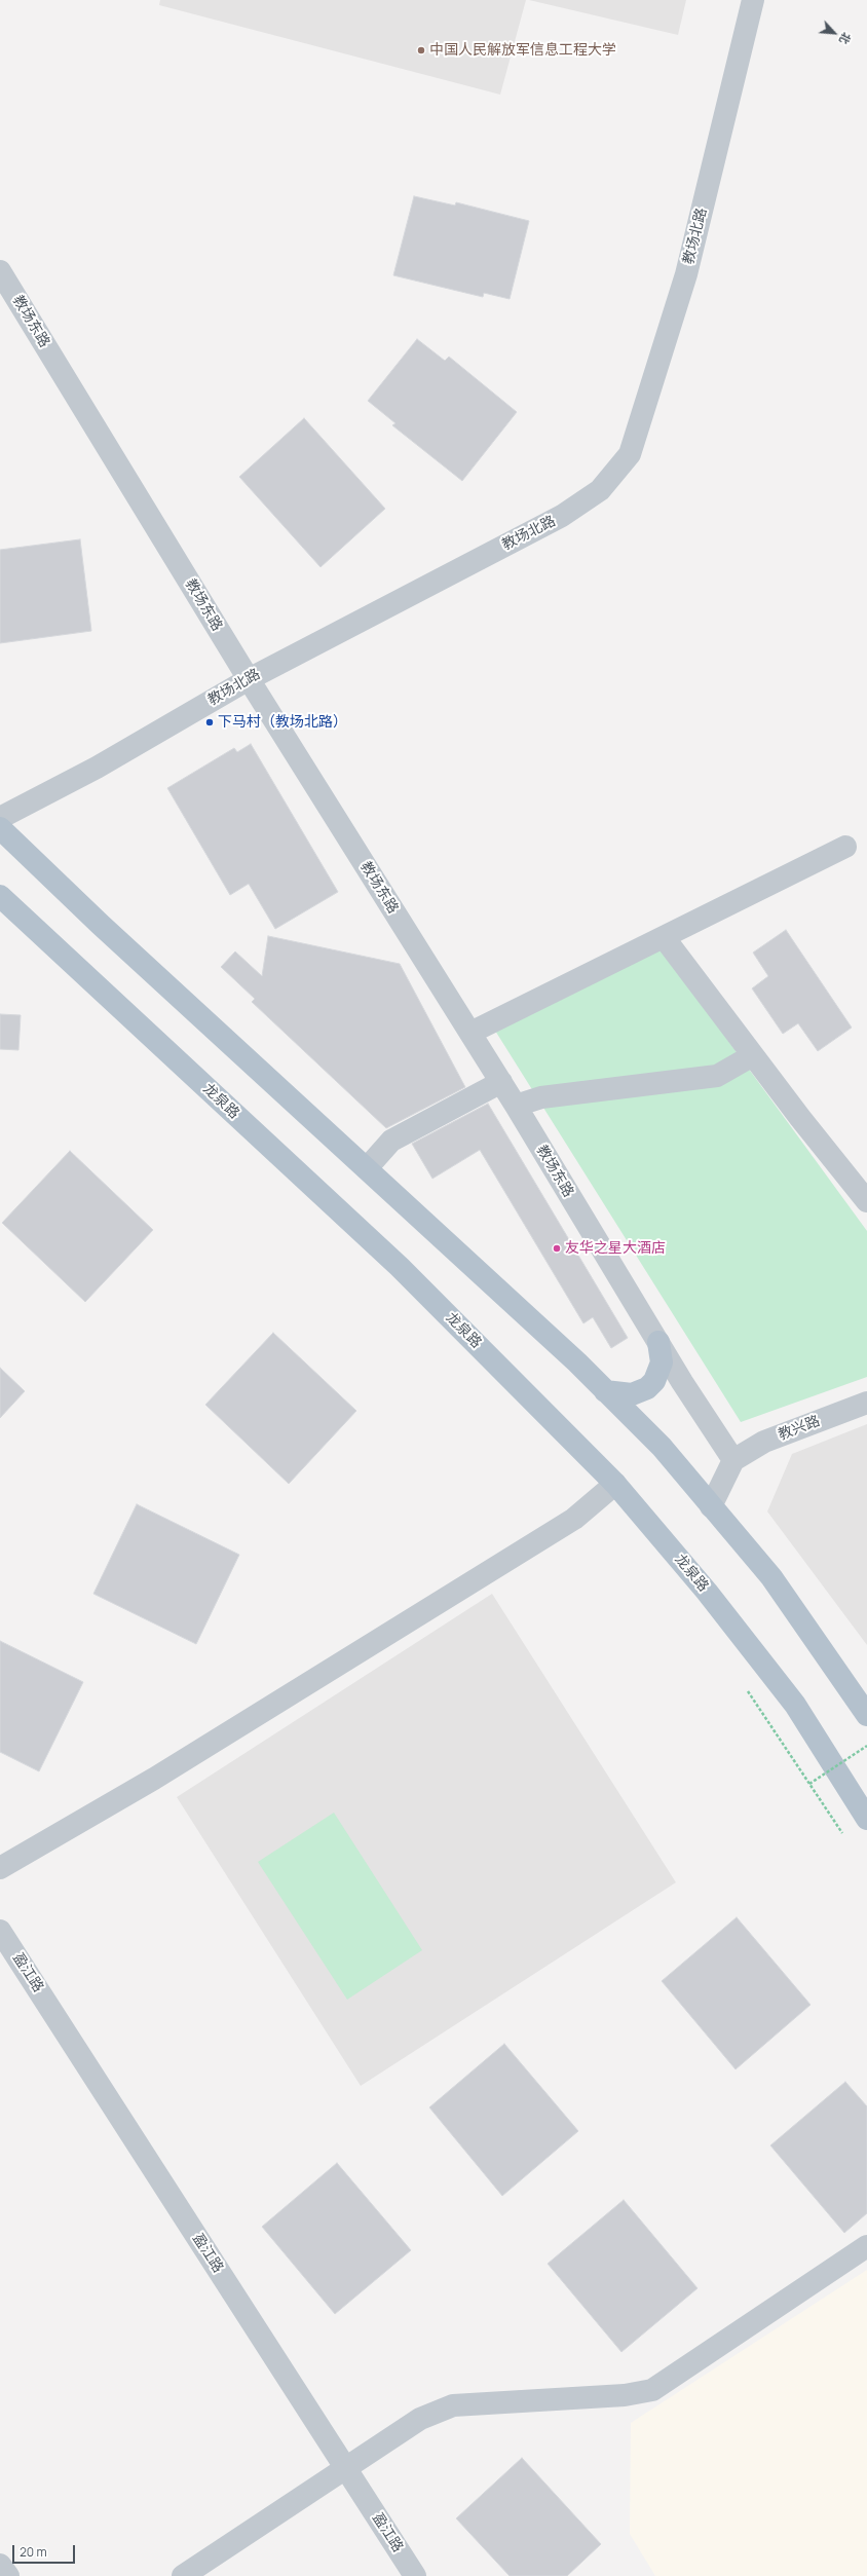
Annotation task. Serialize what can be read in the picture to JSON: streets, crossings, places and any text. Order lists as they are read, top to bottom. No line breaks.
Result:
{"streets":{"main road":["龙泉路"],"street":["教场北路","教场东路","教兴路","盈江路"]},"crossings":[["教场北路","教场东路"],["教场东路","教兴路"]],"places":["中国人民解放军信息工程大学","下马村（教场北路）","友华之星大酒店"],"scale_bar":"20 m","north":"bottom right"}
